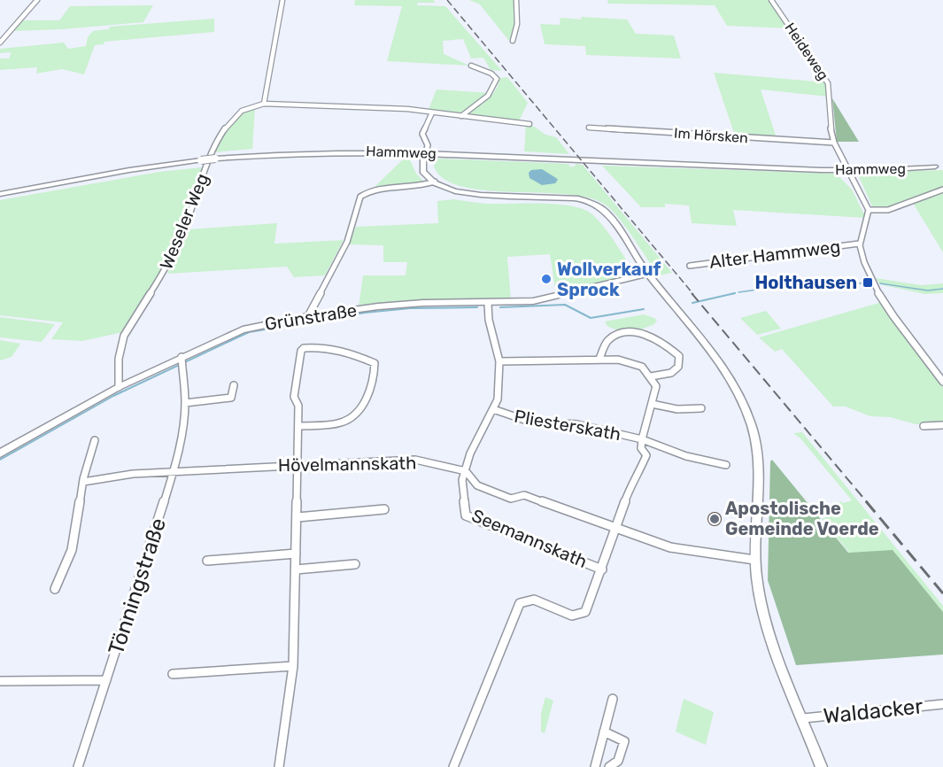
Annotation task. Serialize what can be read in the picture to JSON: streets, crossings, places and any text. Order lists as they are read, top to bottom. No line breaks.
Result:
{"streets":{"main road":["Hammweg","Grünstraße"],"street":["Heideweg","Im Hörsken","Weseler Weg","Alter Hammweg","Pliesterskath","Hövelmannskath","Seemannskath","Tönningstraße","Waldacker"]},"crossings":[["Heideweg","Im Hörsken"],["Heideweg","Hammweg"],["Weseler Weg","Grünstraße"],["Grünstraße","Tönningstraße"],["Pliesterskath","Seemannskath"],["Hövelmannskath","Seemannskath"],["Hövelmannskath","Tönningstraße"]],"places":{"other":["Wollverkauf Sprock","Apostolische Gemeinde Voerde"],"transit":["Holthausen"]}}
